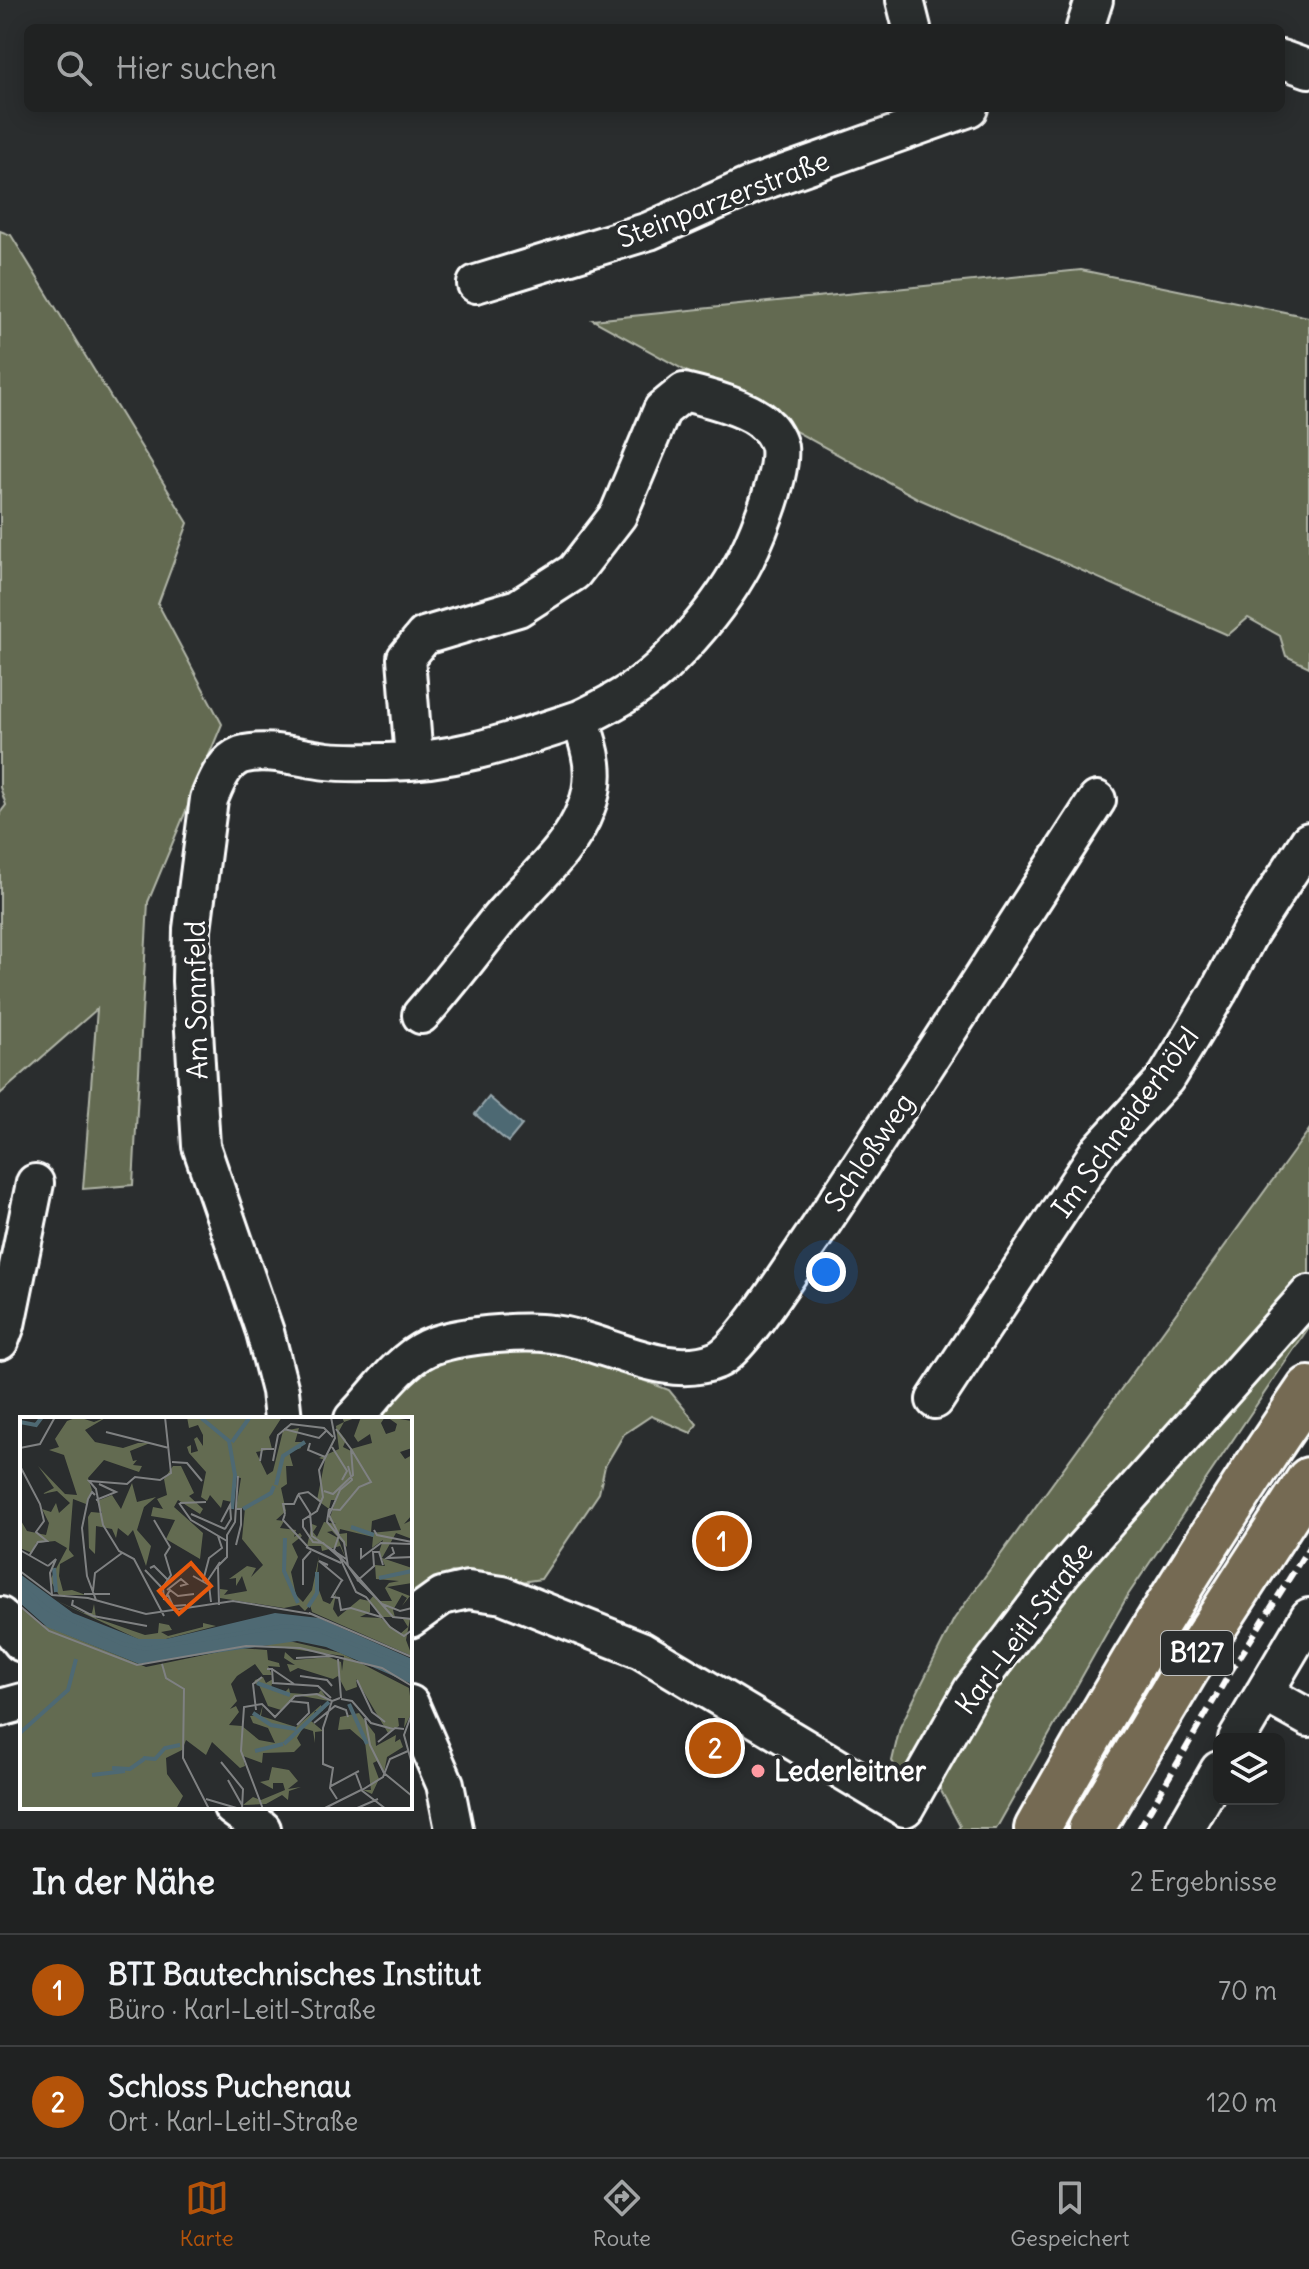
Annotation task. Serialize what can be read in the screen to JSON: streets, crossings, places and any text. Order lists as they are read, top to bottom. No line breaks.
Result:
{"streets":{"main road":["B127"],"street":["Steinparzerstraße","Am Sonnfeld","Im Schneiderhölzl","Schloßweg","Karl-Leitl-Straße"]},"places":["Lederleitner"],"page":{"search":"Hier suchen","pins":["1","2"],"heading":["In der Nähe","2 Ergebnisse"],"list":[{"mark":"1","name":"BTI Bautechnisches Institut","note":"Büro · Karl-Leitl-Straße","value":"70 m"},{"mark":"2","name":"Schloss Puchenau","note":"Ort · Karl-Leitl-Straße","value":"120 m"}],"nav":["Karte","Route","Gespeichert"]}}
